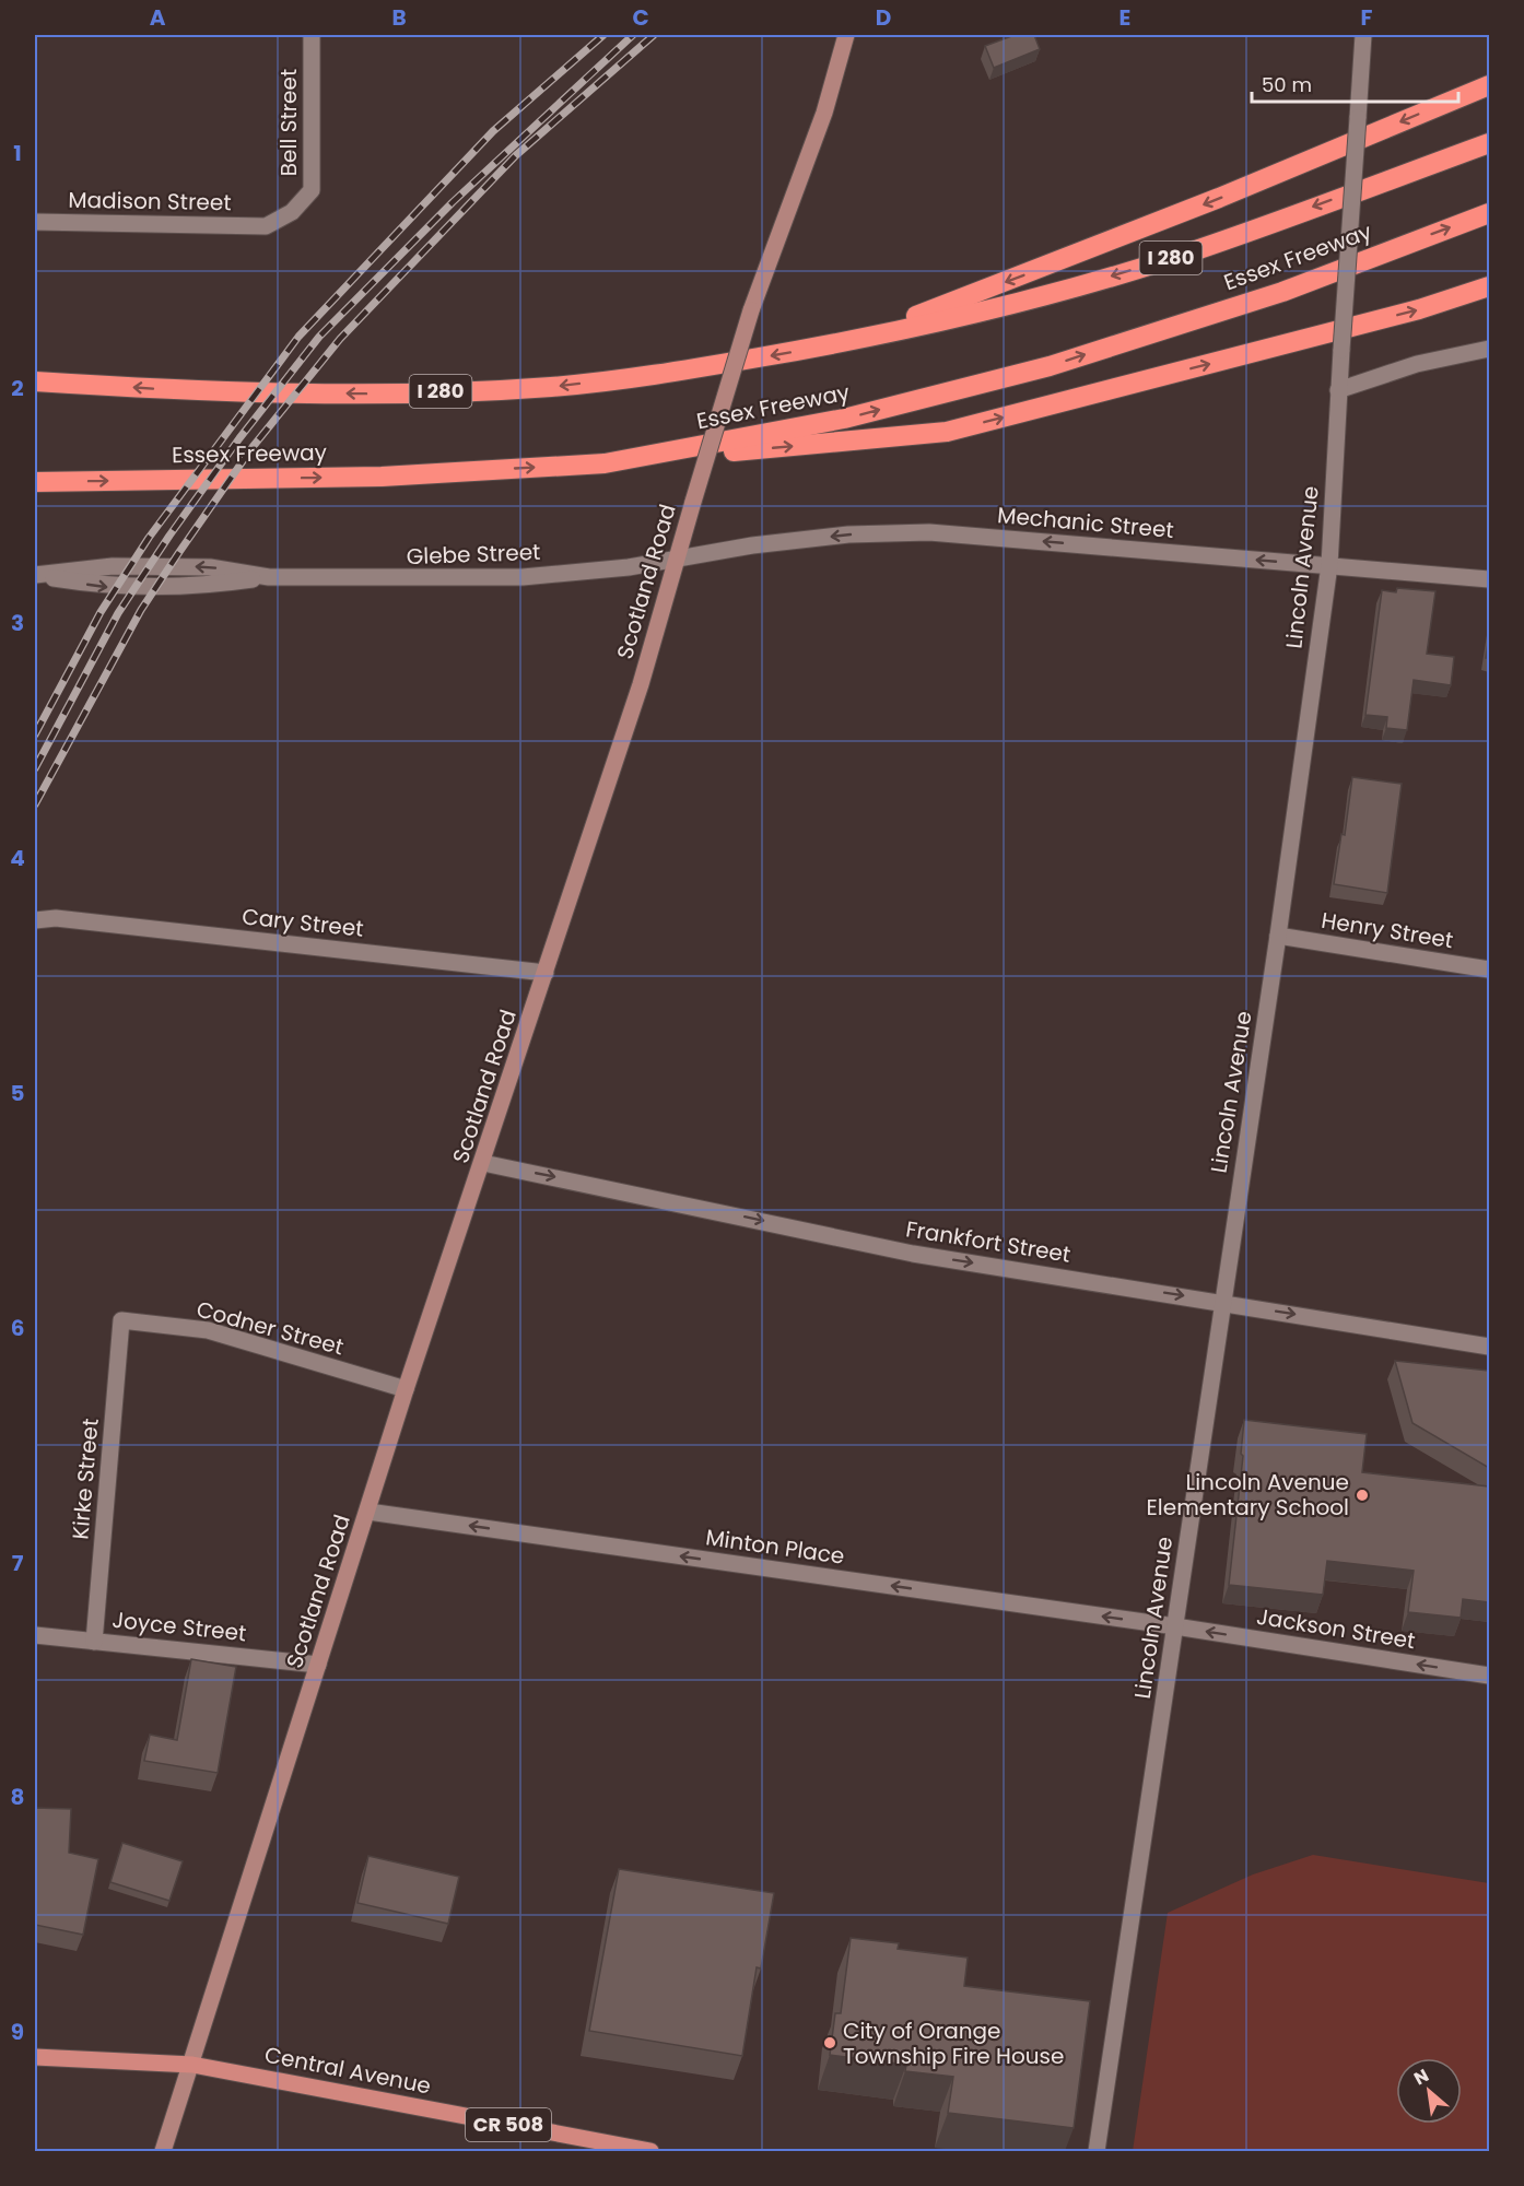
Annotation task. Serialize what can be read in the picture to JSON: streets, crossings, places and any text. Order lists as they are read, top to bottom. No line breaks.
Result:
{"streets":{"highway":["Essex Freeway","I 280"],"main road":["Scotland Road","Central Avenue","CR 508"],"street":["Bell Street","Madison Street","Mechanic Street","Glebe Street","Lincoln Avenue","Cary Street","Henry Street","Frankfort Street","Codner Street","Kirke Street","Minton Place","Joyce Street","Jackson Street"]},"crossings":[["Bell Street","Madison Street"],["Mechanic Street","Glebe Street"],["Mechanic Street","Lincoln Avenue"],["Mechanic Street","Scotland Road"],["Glebe Street","Scotland Road"],["Lincoln Avenue","Henry Street"],["Lincoln Avenue","Frankfort Street"],["Lincoln Avenue","Minton Place"],["Lincoln Avenue","Jackson Street"],["Scotland Road","Cary Street"],["Scotland Road","Frankfort Street"],["Scotland Road","Codner Street"],["Scotland Road","Minton Place"],["Scotland Road","Joyce Street"],["Scotland Road","Central Avenue"],["Codner Street","Kirke Street"],["Kirke Street","Joyce Street"],["Minton Place","Jackson Street"]],"one_way":["Mechanic Street","Frankfort Street","Minton Place","Jackson Street"],"places":["Lincoln Avenue Elementary School","City of Orange Township Fire House"],"scale_bar":"50 m","north":"top left","grid":{"columns":["A","B","C","D","E","F"],"rows":["1","2","3","4","5","6","7","8","9"]}}
